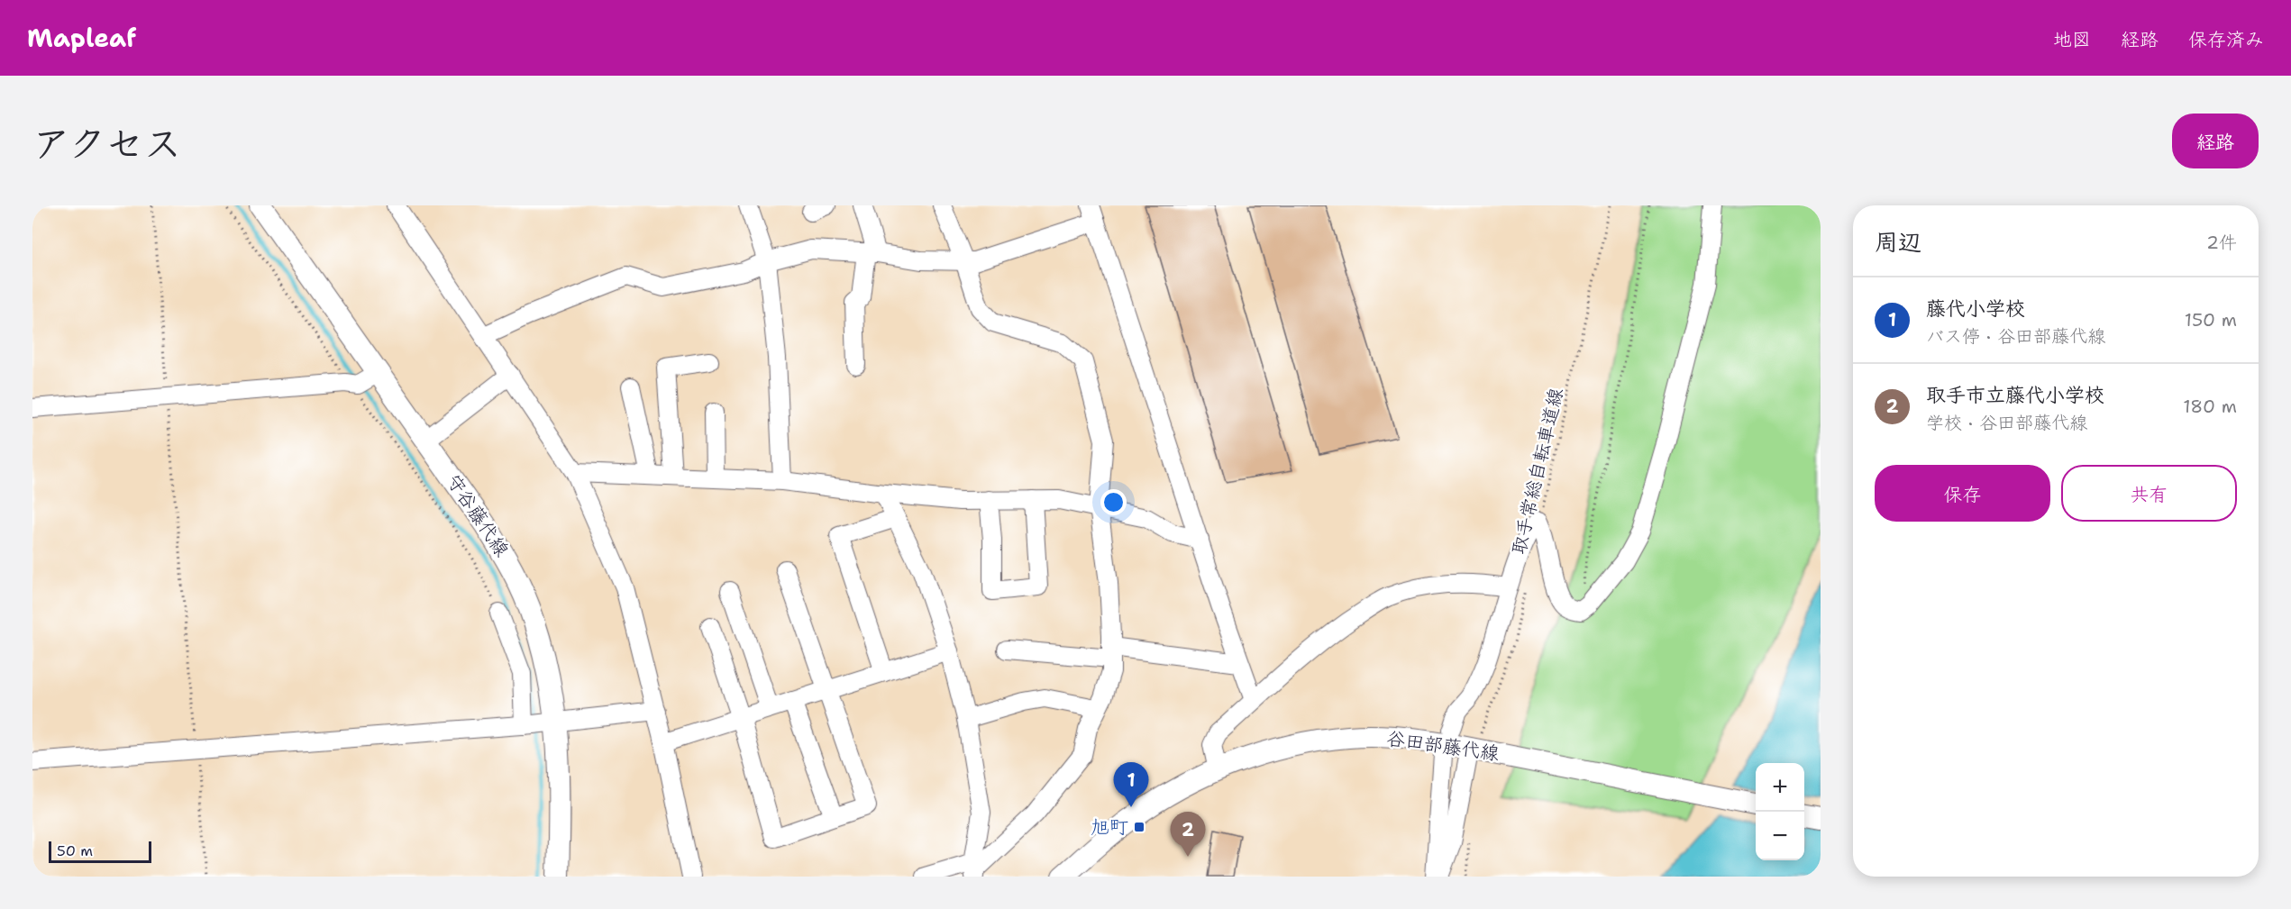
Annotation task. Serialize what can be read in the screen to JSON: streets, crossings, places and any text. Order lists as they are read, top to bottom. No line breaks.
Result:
{"streets":{"main road":["守谷藤代線","谷田部藤代線"],"path":["取手常総自転車道線"]},"crossings":[["取手常総自転車道線","谷田部藤代線"]],"places":{"transit":["旭町"]},"scale_bar":"50 m","page":{"header":"Mapleaf","nav":["地図","経路","保存済み"],"title":"アクセス","buttons":["経路",["保存","共有"]],"heading":["周辺","2件"],"list":[{"mark":"1","name":"藤代小学校","note":"バス停 · 谷田部藤代線","value":"150 m"},{"mark":"2","name":"取手市立藤代小学校","note":"学校 · 谷田部藤代線","value":"180 m"}],"pins":["1","2"],"map_buttons":["+","−"],"scale":"50 m"}}
